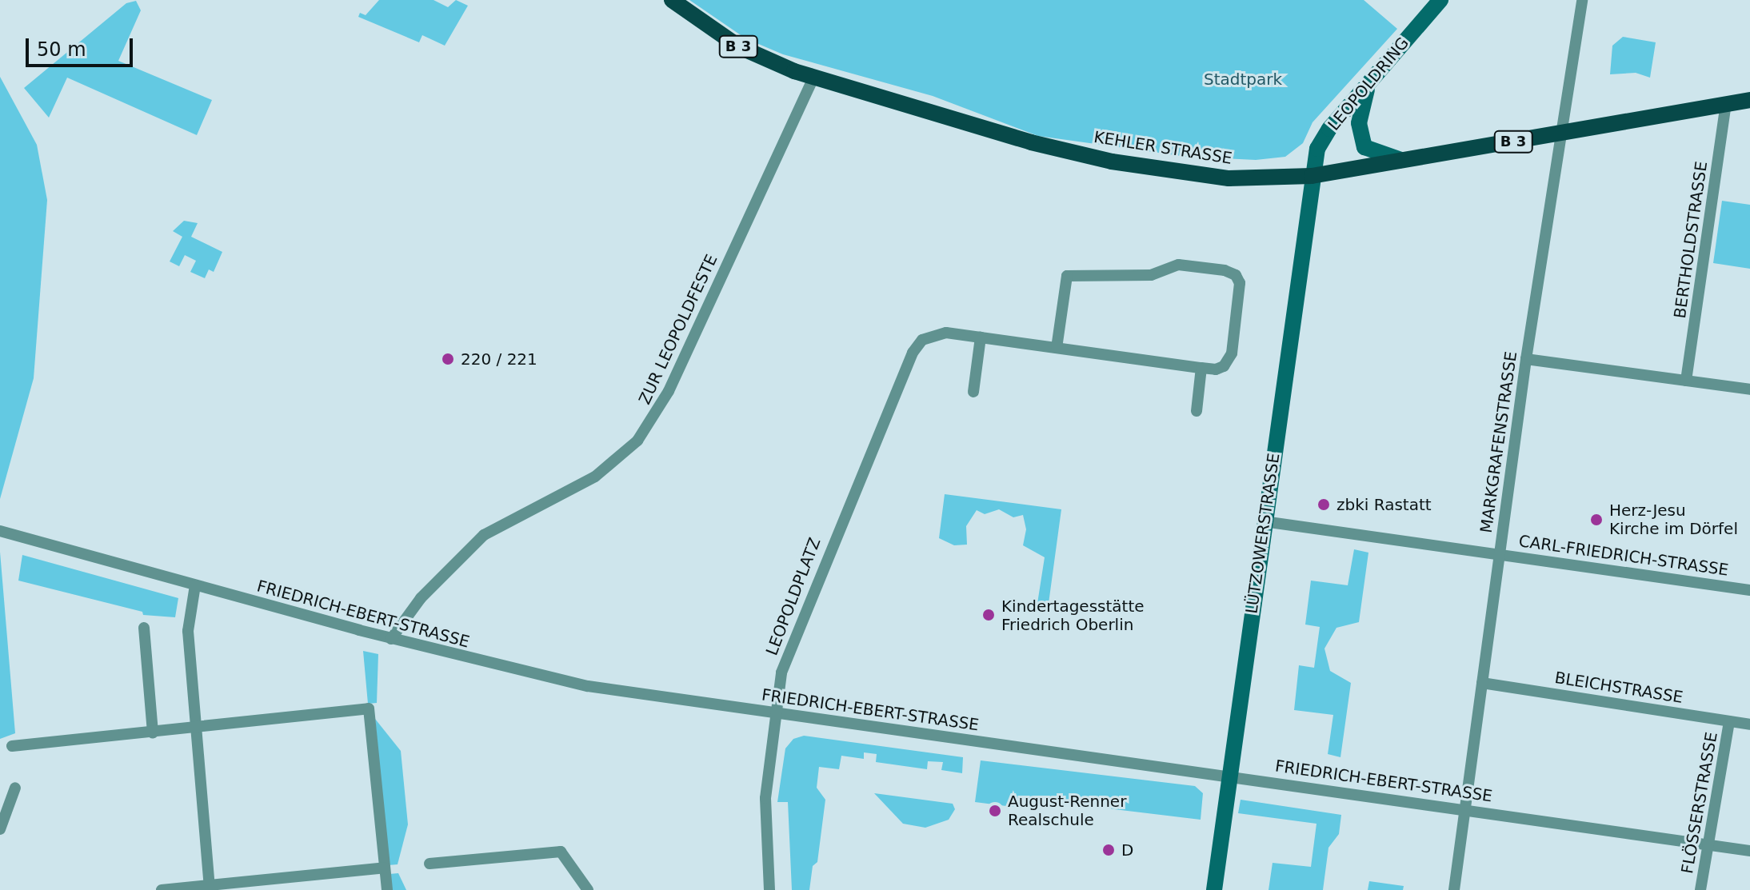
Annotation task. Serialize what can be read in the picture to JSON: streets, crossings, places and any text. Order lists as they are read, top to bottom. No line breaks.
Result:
{"streets":{"main road":["B 3","LEOPOLDRING","KEHLER STRASSE","LÜTZOWERSTRASSE"],"street":["BERTHOLDSTRASSE","ZUR LEOPOLDFESTE","MARKGRAFENSTRASSE","CARL-FRIEDRICH-STRASSE","LEOPOLDPLATZ","FRIEDRICH-EBERT-STRASSE","BLEICHSTRASSE","FLÖSSERSTRASSE"]},"crossings":[["LEOPOLDRING","KEHLER STRASSE"],["LEOPOLDRING","LÜTZOWERSTRASSE"],["KEHLER STRASSE","BERTHOLDSTRASSE"],["KEHLER STRASSE","ZUR LEOPOLDFESTE"],["KEHLER STRASSE","MARKGRAFENSTRASSE"],["KEHLER STRASSE","LÜTZOWERSTRASSE"],["ZUR LEOPOLDFESTE","FRIEDRICH-EBERT-STRASSE"],["MARKGRAFENSTRASSE","CARL-FRIEDRICH-STRASSE"],["MARKGRAFENSTRASSE","FRIEDRICH-EBERT-STRASSE"],["MARKGRAFENSTRASSE","BLEICHSTRASSE"],["LÜTZOWERSTRASSE","CARL-FRIEDRICH-STRASSE"],["LÜTZOWERSTRASSE","FRIEDRICH-EBERT-STRASSE"],["LEOPOLDPLATZ","FRIEDRICH-EBERT-STRASSE"],["FRIEDRICH-EBERT-STRASSE","FLÖSSERSTRASSE"],["BLEICHSTRASSE","FLÖSSERSTRASSE"]],"parks":["Stadtpark"],"places":["220 / 221","zbki Rastatt","Herz-Jesu Kirche im Dörfel","Kindertagesstätte Friedrich Oberlin","August-Renner Realschule","D"],"scale_bar":"50 m"}
